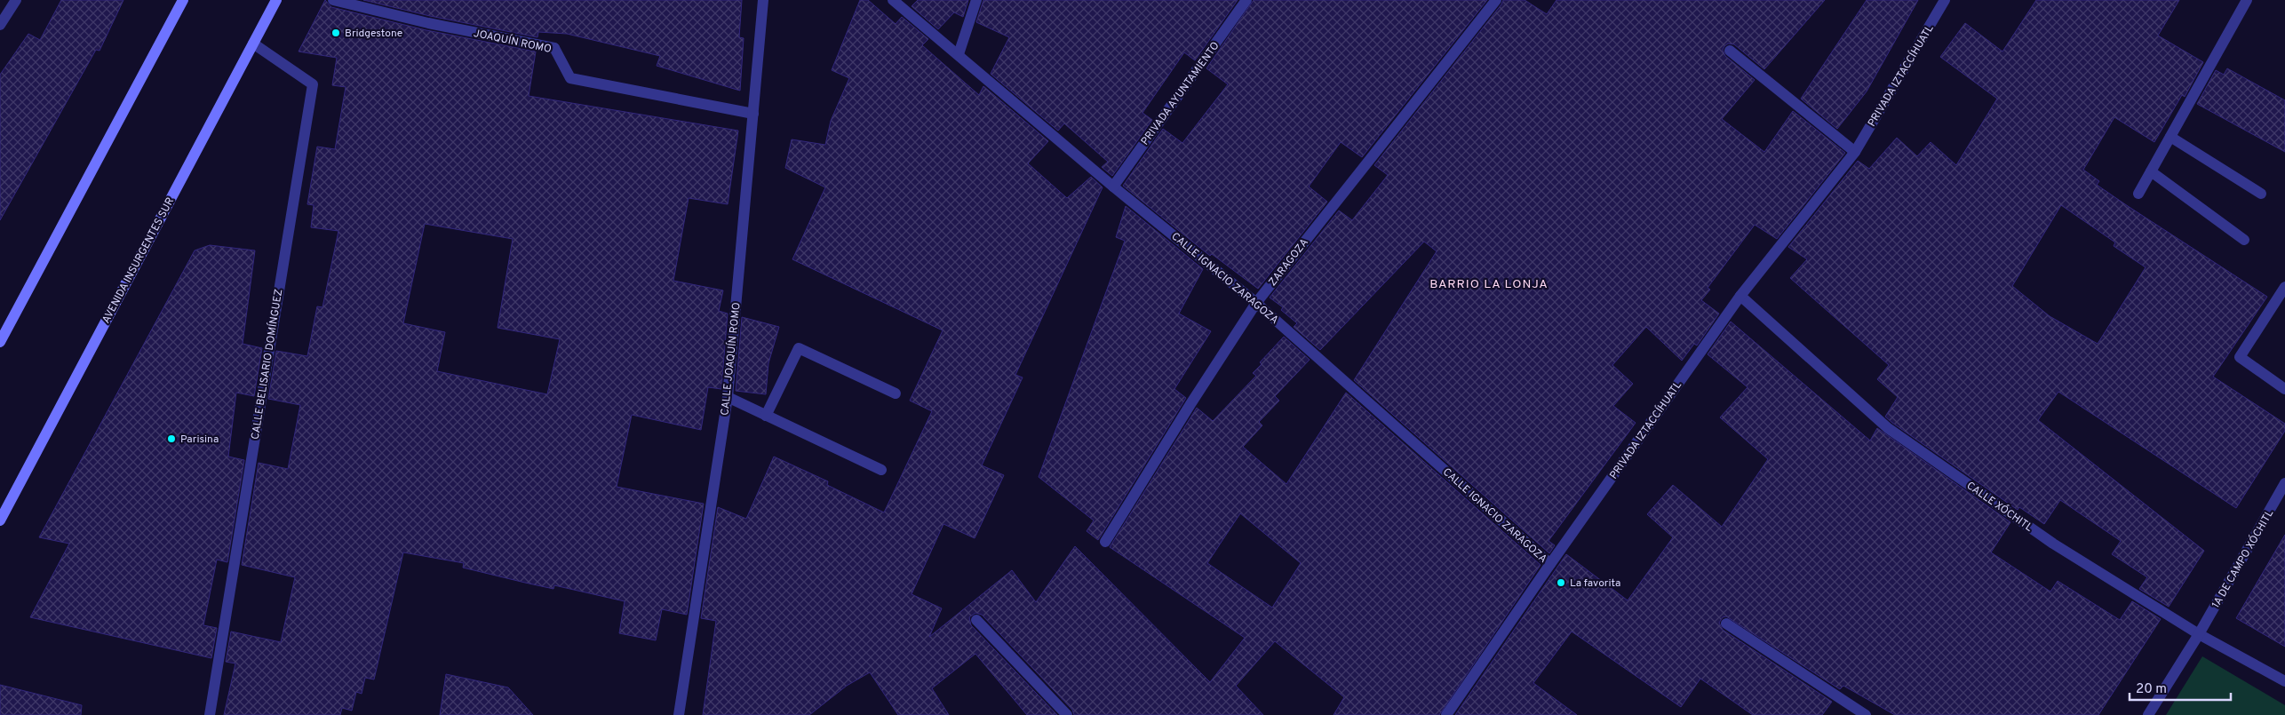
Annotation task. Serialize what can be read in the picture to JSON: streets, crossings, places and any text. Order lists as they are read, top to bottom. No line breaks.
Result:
{"streets":{"main road":["AVENIDA INSURGENTES SUR"],"street":["JOAQUÍN ROMO","PRIVADA IZTACCÍHUATL","PRIVADA AYUNTAMIENTO","ZARAGOZA","CALLE IGNACIO ZARAGOZA","CALLE JOAQUÍN ROMO","CALLE BELISARIO DOMÍNGUEZ","CALLE XÓCHITL","1A DE CAMPO XÓCHITL"]},"crossings":[["JOAQUÍN ROMO","CALLE JOAQUÍN ROMO"],["PRIVADA IZTACCÍHUATL","CALLE IGNACIO ZARAGOZA"],["PRIVADA IZTACCÍHUATL","CALLE XÓCHITL"],["PRIVADA AYUNTAMIENTO","CALLE IGNACIO ZARAGOZA"],["AVENIDA INSURGENTES SUR","CALLE BELISARIO DOMÍNGUEZ"],["ZARAGOZA","CALLE IGNACIO ZARAGOZA"],["CALLE XÓCHITL","1A DE CAMPO XÓCHITL"]],"districts":["BARRIO LA LONJA"],"places":["Bridgestone","Parisina","La favorita"],"scale_bar":"20 m"}
